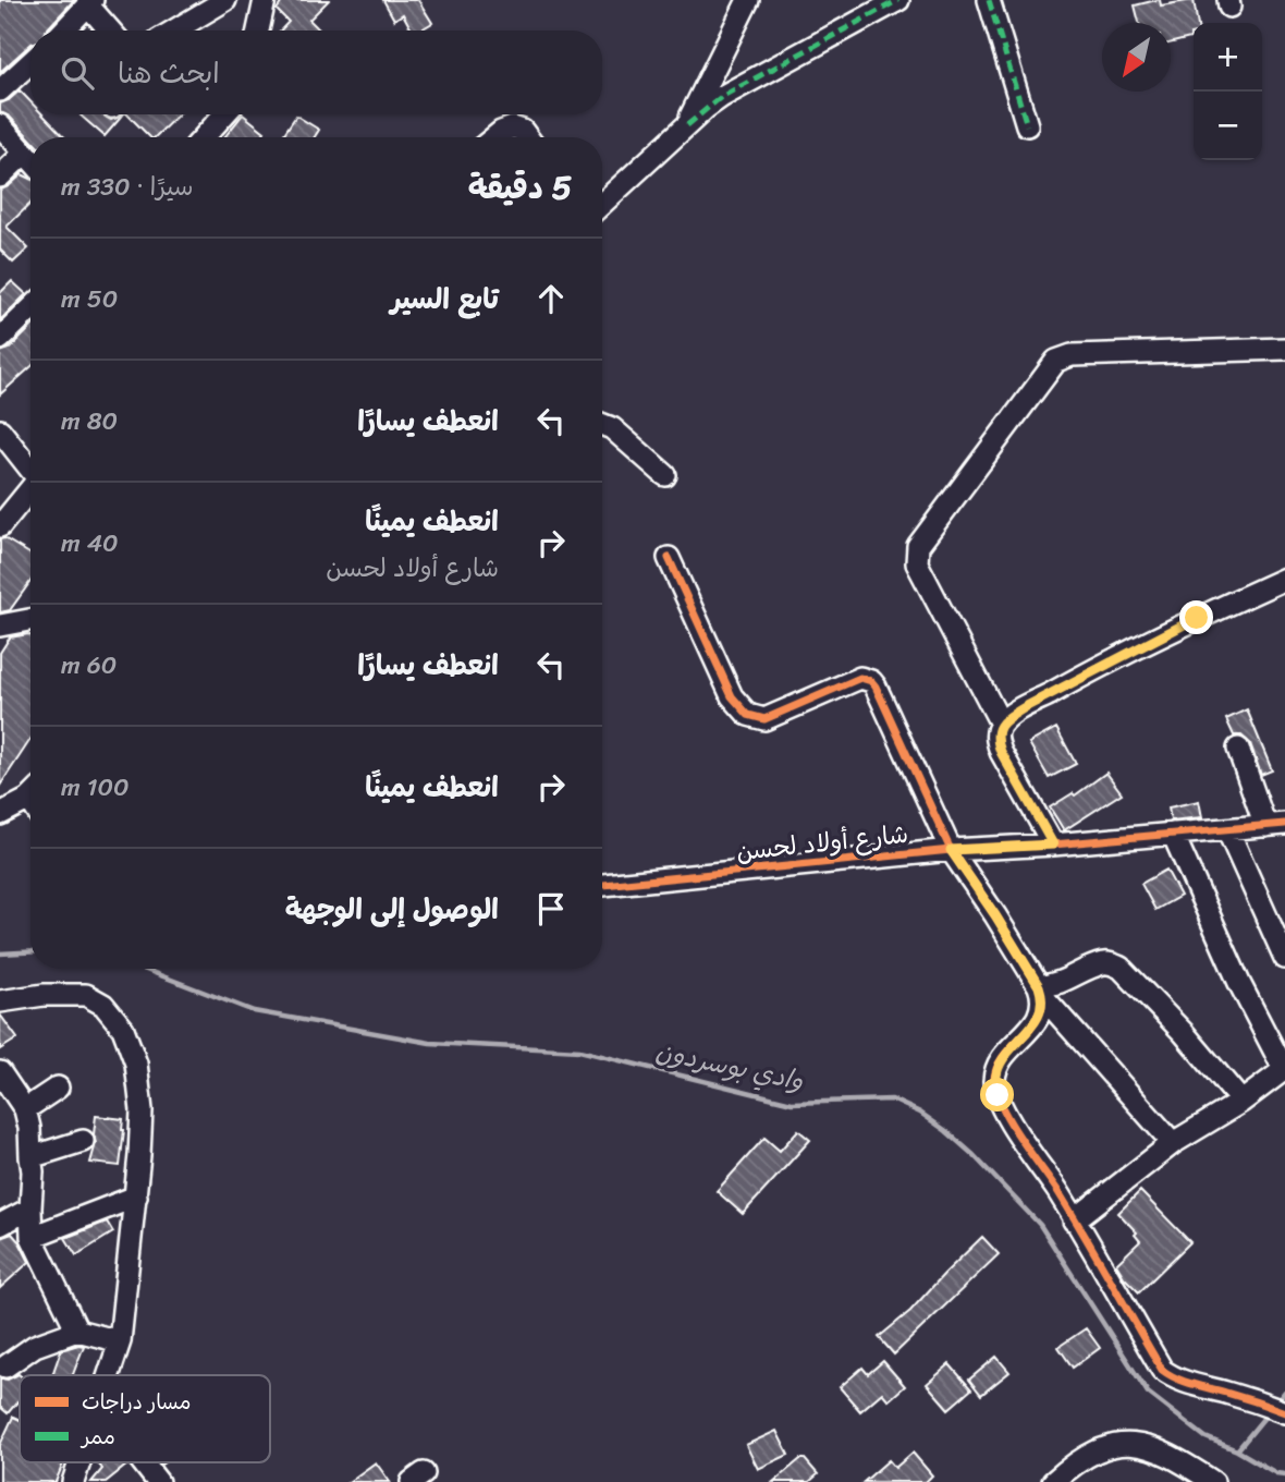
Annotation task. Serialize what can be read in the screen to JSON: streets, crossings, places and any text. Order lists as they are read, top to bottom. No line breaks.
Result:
{"streets":{"street":["شارع أولاد لحسن"]},"water":["وادي بوسردون"],"legend":["مسار دراجات","ممر"],"north":"bottom left","page":{"map_buttons":["+","−"],"search":"ابحث هنا","heading":["5 دقيقة","سيرًا · 330 m"],"list":[["تابع السير","50 m"],["انعطف يسارًا","80 m"],["انعطف يمينًا","شارع أولاد لحسن","40 m"],["انعطف يسارًا","60 m"],["انعطف يمينًا","100 m"],"الوصول إلى الوجهة"]}}
